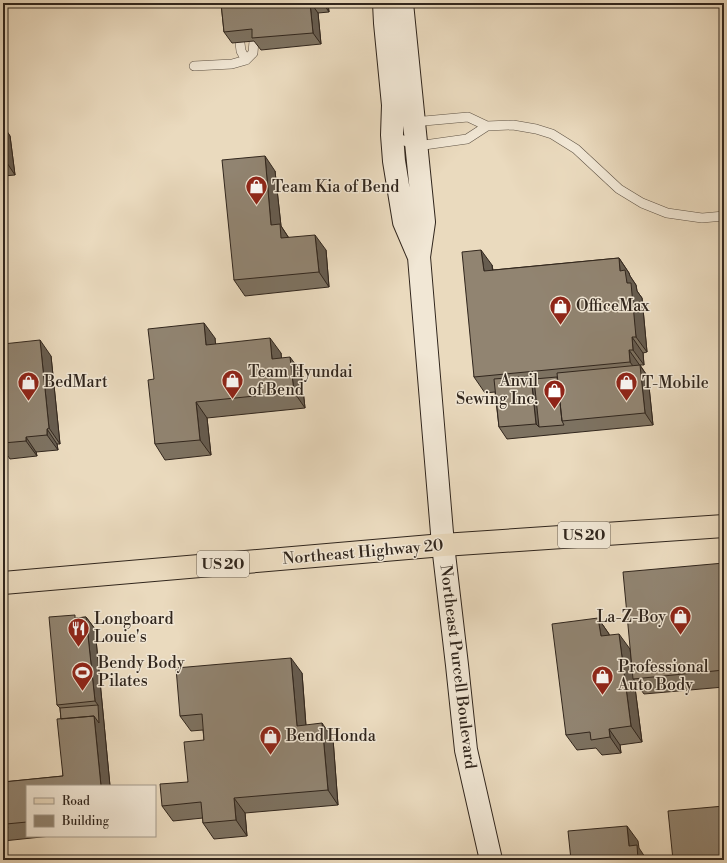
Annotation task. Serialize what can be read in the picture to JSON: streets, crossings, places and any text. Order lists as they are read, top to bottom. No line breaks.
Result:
{"streets":{"main road":["US 20","Northeast Highway 20"],"street":["Northeast Purcell Boulevard"]},"crossings":[["Northeast Highway 20","Northeast Purcell Boulevard"]],"places":{"shop":["Team Kia of Bend","OfficeMax","Team Hyundai of Bend","BedMart","T-Mobile","Anvil Sewing Inc.","La-Z-Boy","Professional Auto Body","Bend Honda"],"restaurant":["Longboard Louie's"],"sports":["Bendy Body Pilates"]},"legend":["Road","Building"]}
